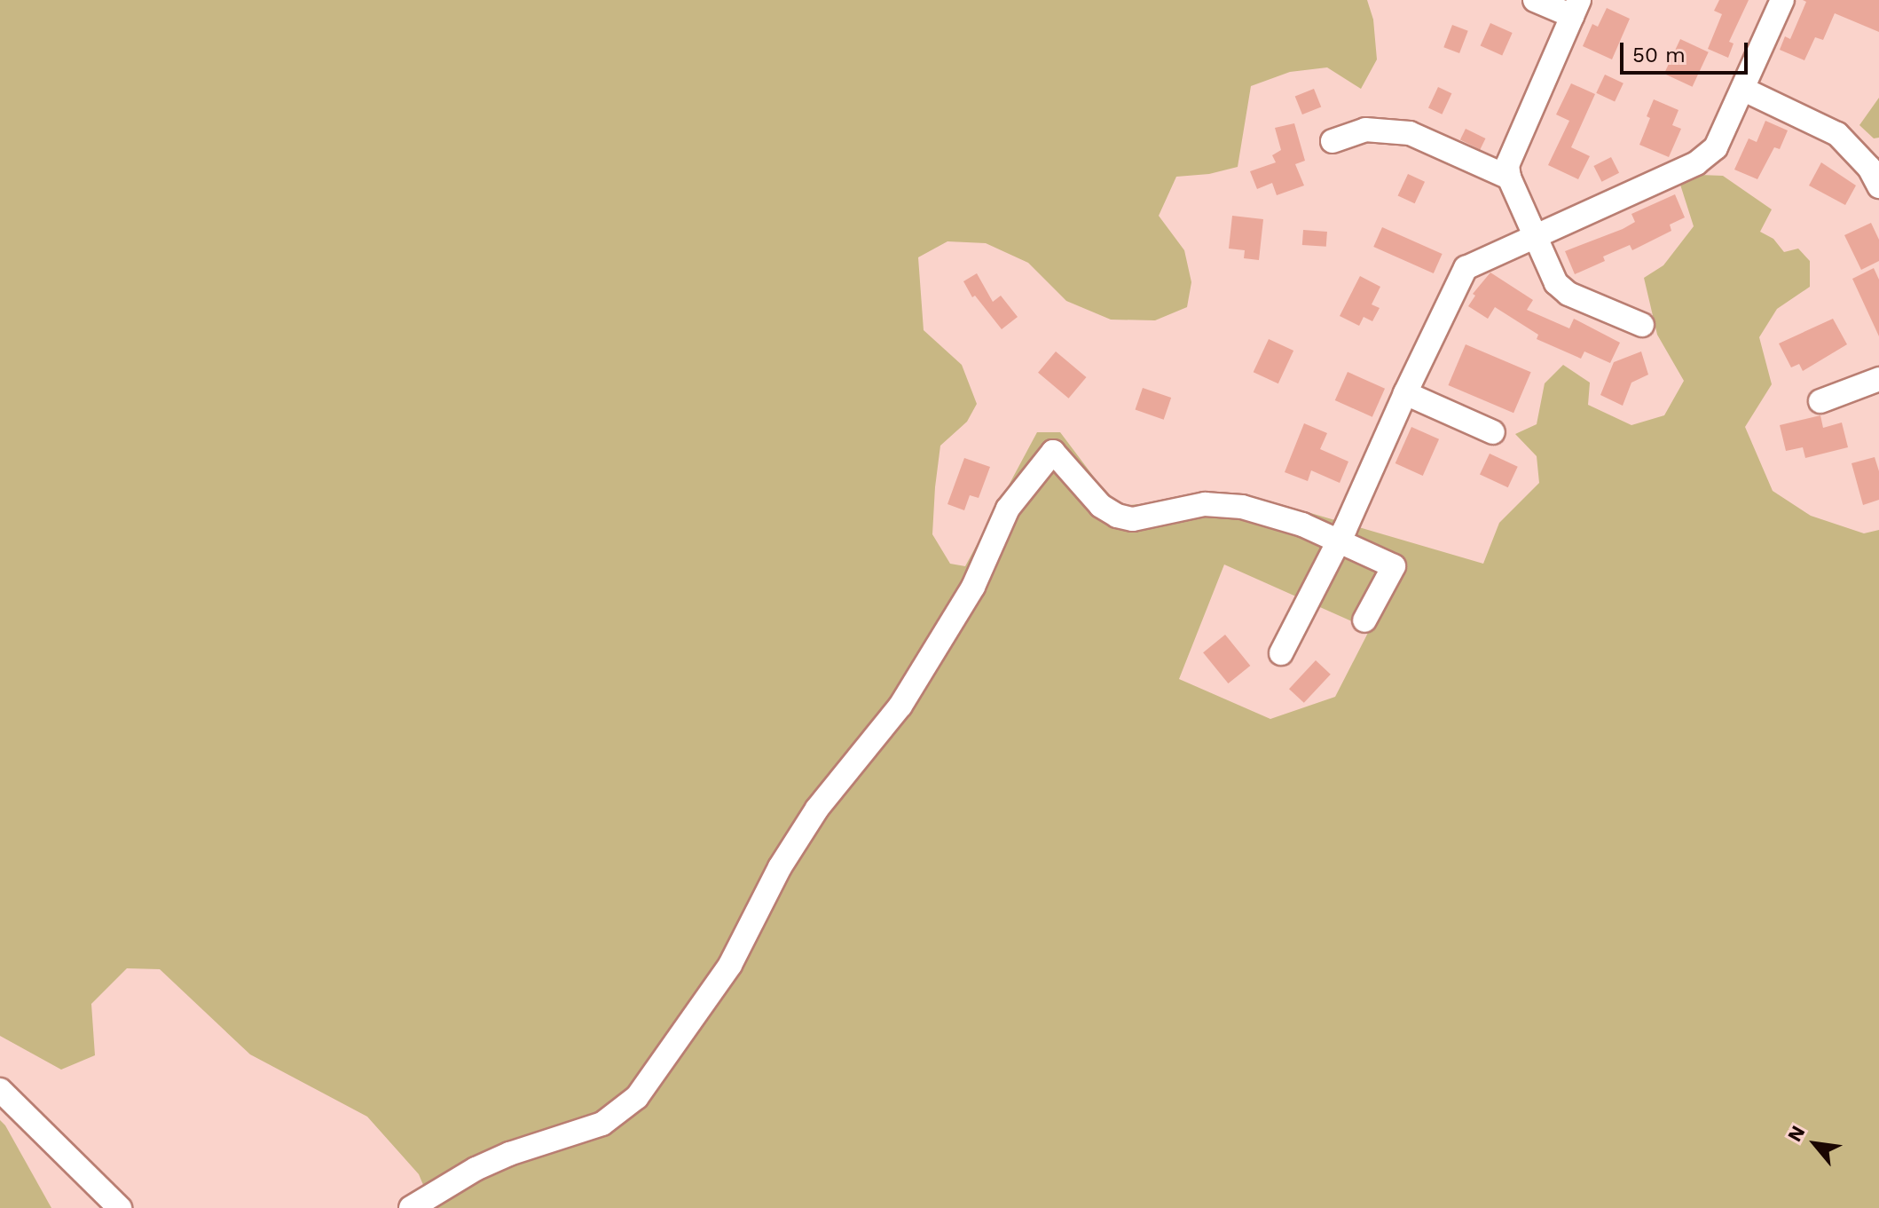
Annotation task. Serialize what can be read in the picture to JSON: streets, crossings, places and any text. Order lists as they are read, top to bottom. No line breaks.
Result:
{"scale_bar":"50 m","north":"top left"}
